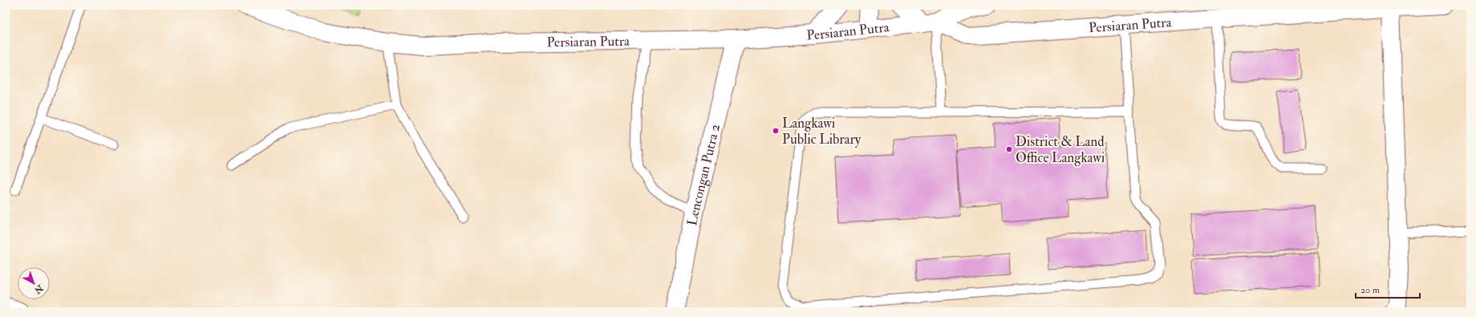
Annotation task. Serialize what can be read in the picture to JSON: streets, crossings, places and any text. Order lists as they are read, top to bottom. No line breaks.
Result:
{"streets":{"main road":["Persiaran Putra","Lencongan Putra 2"]},"crossings":[["Persiaran Putra","Lencongan Putra 2"]],"places":["Langkawi Public Library","District & Land Office Langkawi"],"scale_bar":"20 m","north":"bottom right"}
